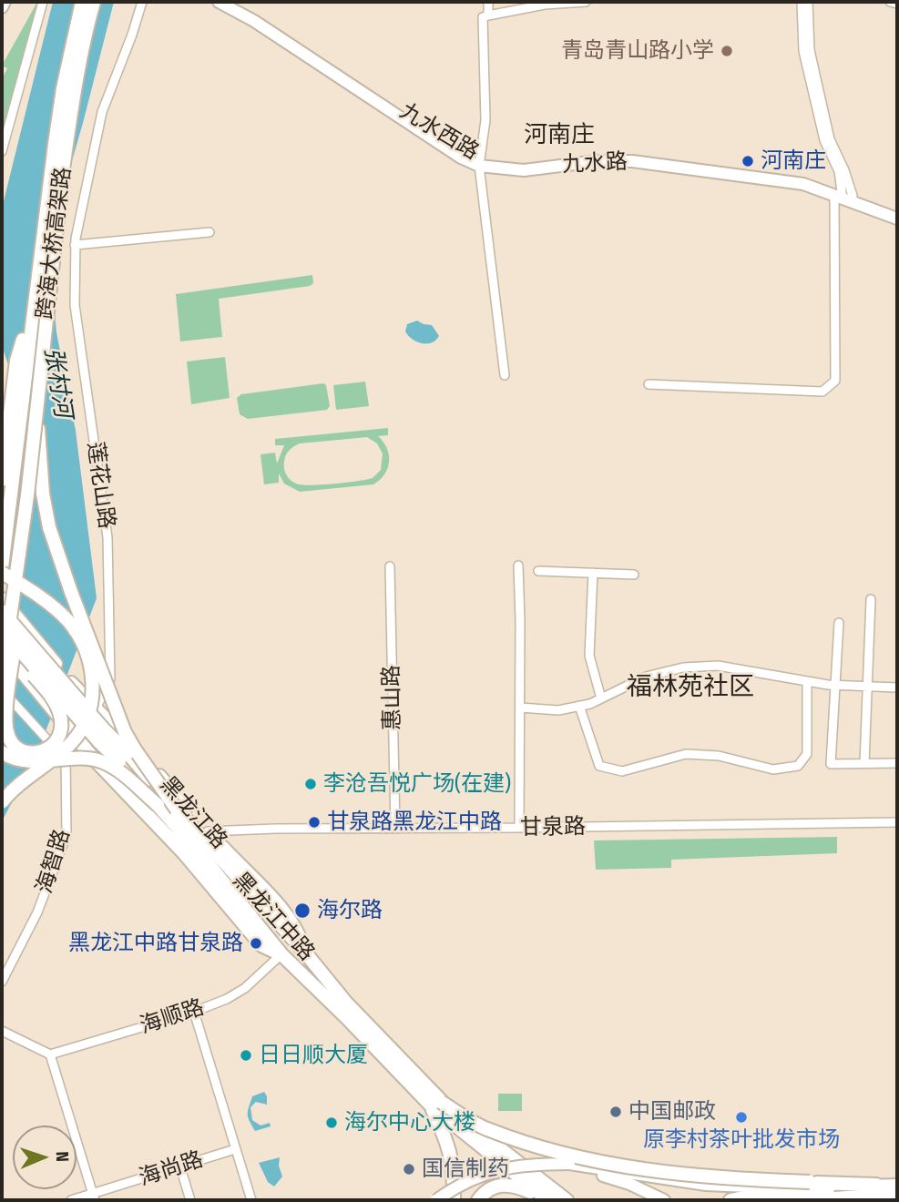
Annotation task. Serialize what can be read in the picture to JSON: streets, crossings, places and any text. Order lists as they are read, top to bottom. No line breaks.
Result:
{"streets":{"highway":["跨海大桥高架路","黑龙江路","黑龙江中路"],"main road":["九水西路"],"street":["莲花山路","惠山路","甘泉路","海智路","海顺路","海尚路"]},"crossings":[["莲花山路","黑龙江路"],["莲花山路","海智路"],["莲花山路","黑龙江中路"],["惠山路","甘泉路"],["黑龙江路","甘泉路"],["黑龙江路","黑龙江中路"],["海智路","黑龙江中路"],["黑龙江中路","海顺路"]],"districts":["河南庄","福林苑社区"],"water":["张村河"],"places":["青岛青山路小学","河南庄","李沧吾悦广场(在建)","甘泉路黑龙江中路","海尔路","黑龙江中路甘泉路","日日顺大厦","中国邮政","原李村茶叶批发市场","海尔中心大楼","国信制药"],"north":"right"}
